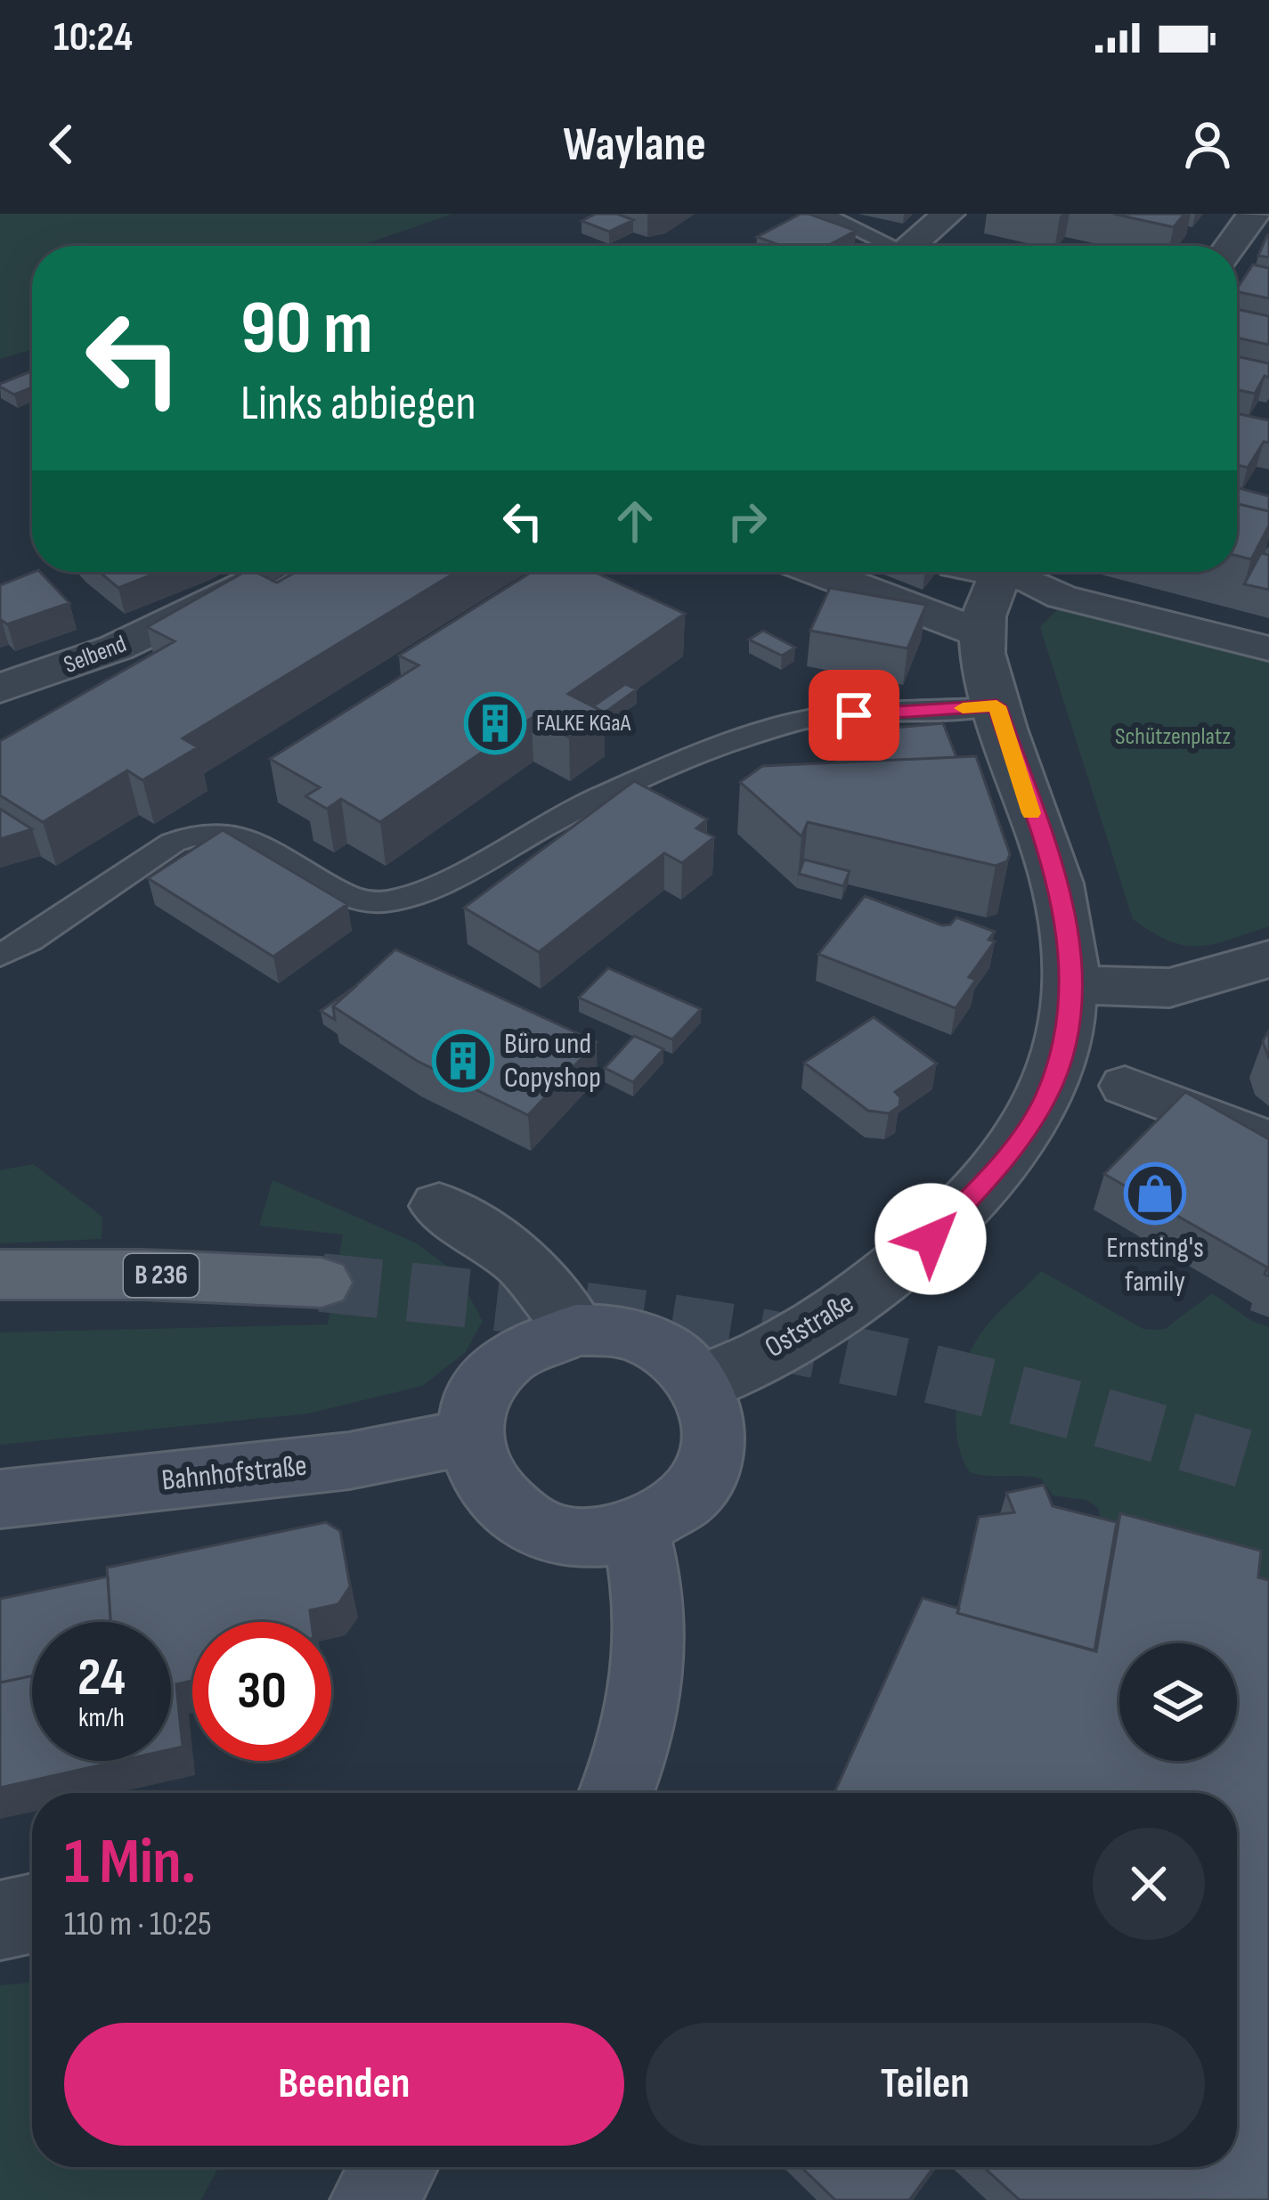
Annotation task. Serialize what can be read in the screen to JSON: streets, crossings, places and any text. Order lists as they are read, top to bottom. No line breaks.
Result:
{"streets":{"main road":["B 236","Bahnhofstraße"],"street":["Selbend","Oststraße"]},"crossings":[["Oststraße","Bahnhofstraße"]],"parks":["Schützenplatz"],"places":{"building":["FALKE KGaA","Büro und Copyshop"],"shop":["Ernsting's family"]},"page":{"status":"10:24","header":"Waylane","turn":["90 m","Links abbiegen"],"speed":"24 km/h","limit":"30","heading":["1 Min.","110 m · 10:25"],"buttons":["Beenden","Teilen"]}}
